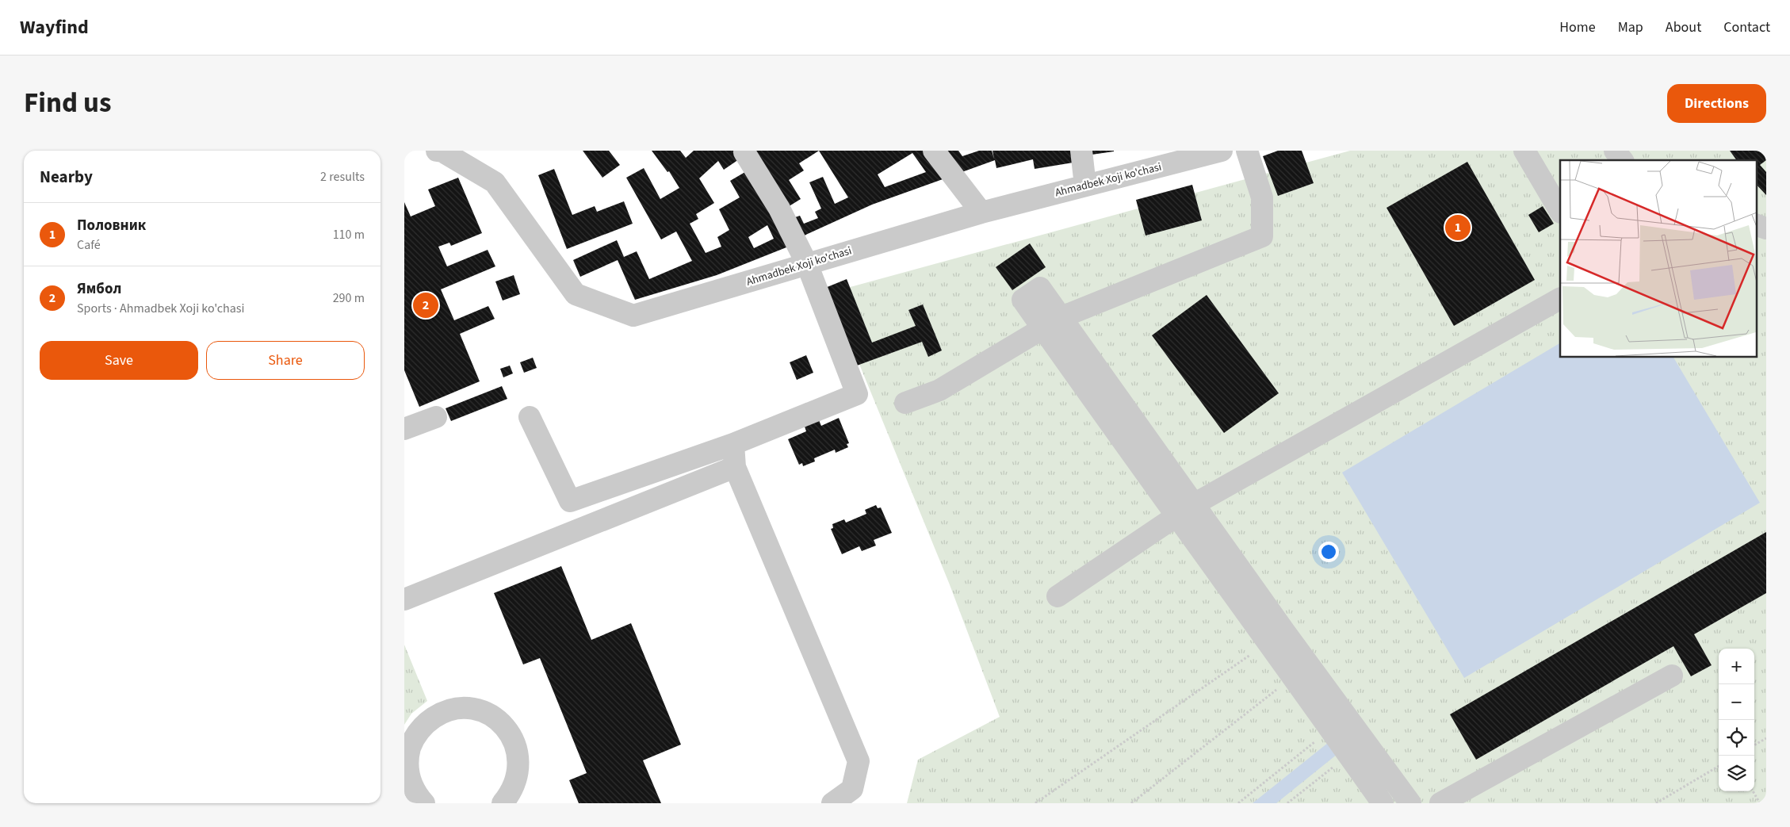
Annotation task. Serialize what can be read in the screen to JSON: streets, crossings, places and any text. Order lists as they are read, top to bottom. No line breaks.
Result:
{"streets":{"street":["Ahmadbek Xoji ko'chasi"]},"page":{"header":"Wayfind","nav":["Home","Map","About","Contact"],"title":"Find us","buttons":["Directions",["Save","Share"]],"heading":["Nearby","2 results"],"list":[{"mark":"1","name":"Половник","note":"Café","value":"110 m"},{"mark":"2","name":"Ямбол","note":"Sports · Ahmadbek Xoji ko'chasi","value":"290 m"}],"pins":["1","2"],"map_buttons":["+","−"]}}
